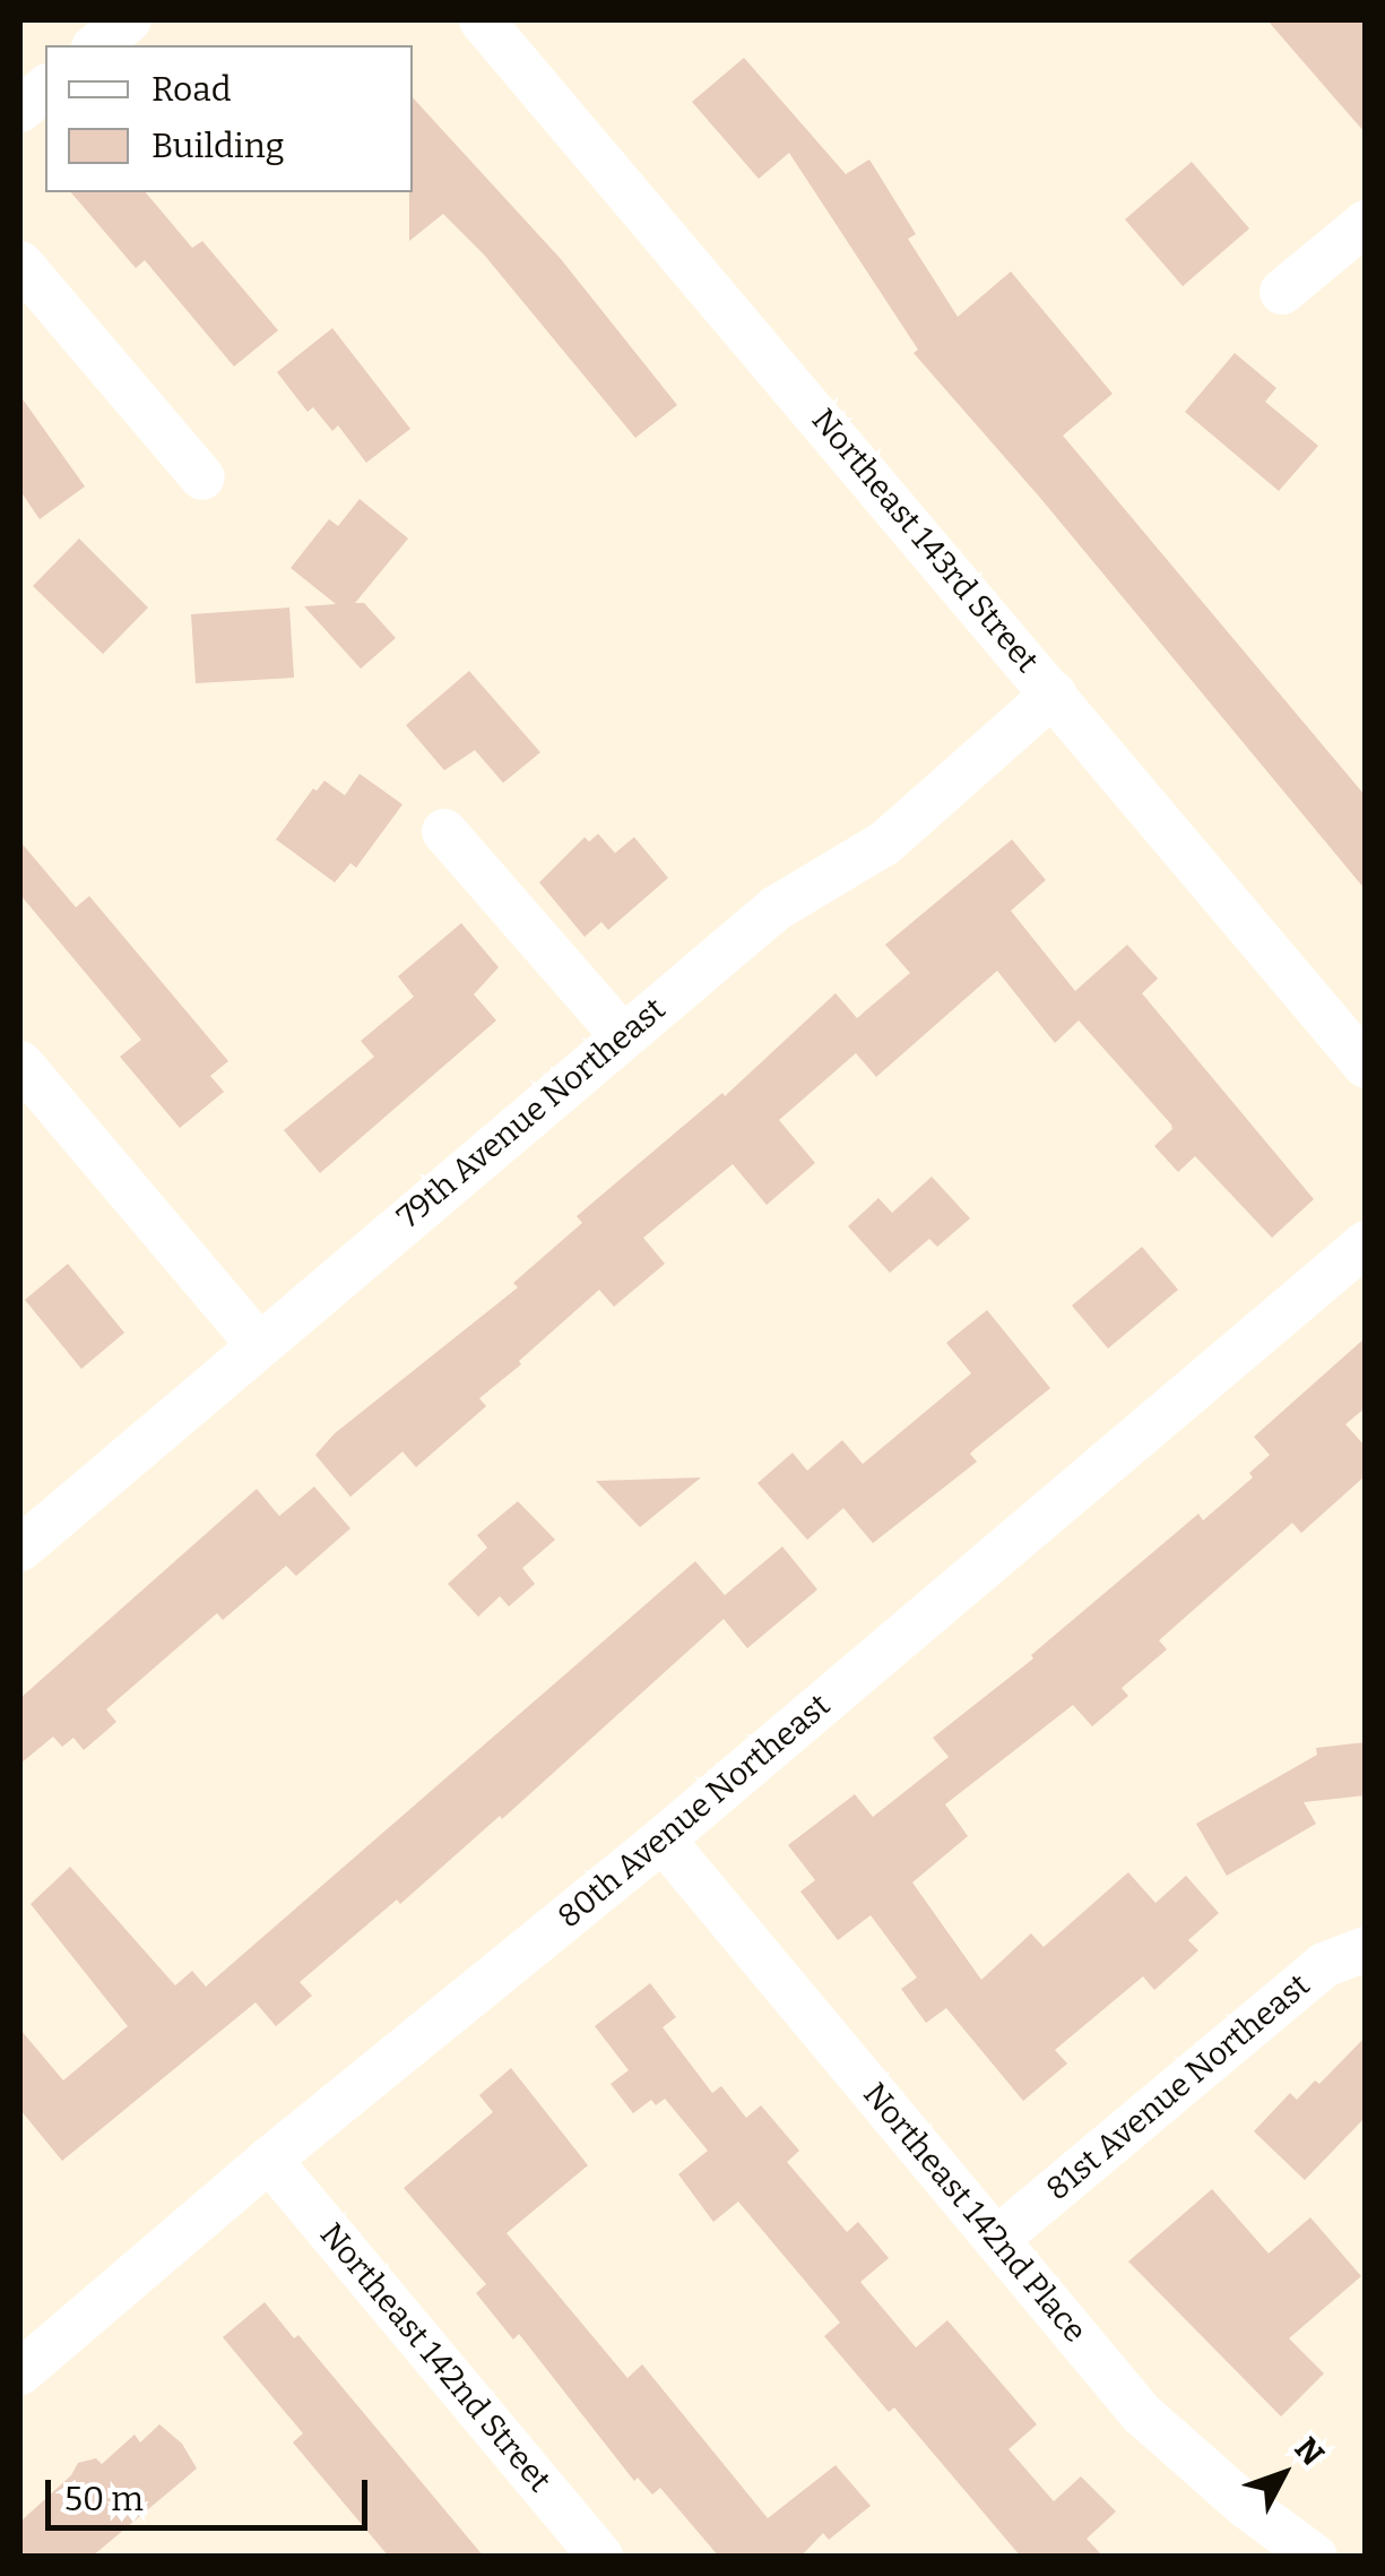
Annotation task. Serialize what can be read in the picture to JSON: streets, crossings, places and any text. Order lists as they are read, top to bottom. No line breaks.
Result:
{"streets":{"street":["Northeast 143rd Street","79th Avenue Northeast","80th Avenue Northeast","81st Avenue Northeast","Northeast 142nd Place","Northeast 142nd Street"]},"crossings":[["Northeast 143rd Street","79th Avenue Northeast"],["80th Avenue Northeast","Northeast 142nd Place"],["80th Avenue Northeast","Northeast 142nd Street"],["81st Avenue Northeast","Northeast 142nd Place"]],"legend":["Road","Building"],"scale_bar":"50 m","north":"top right"}
